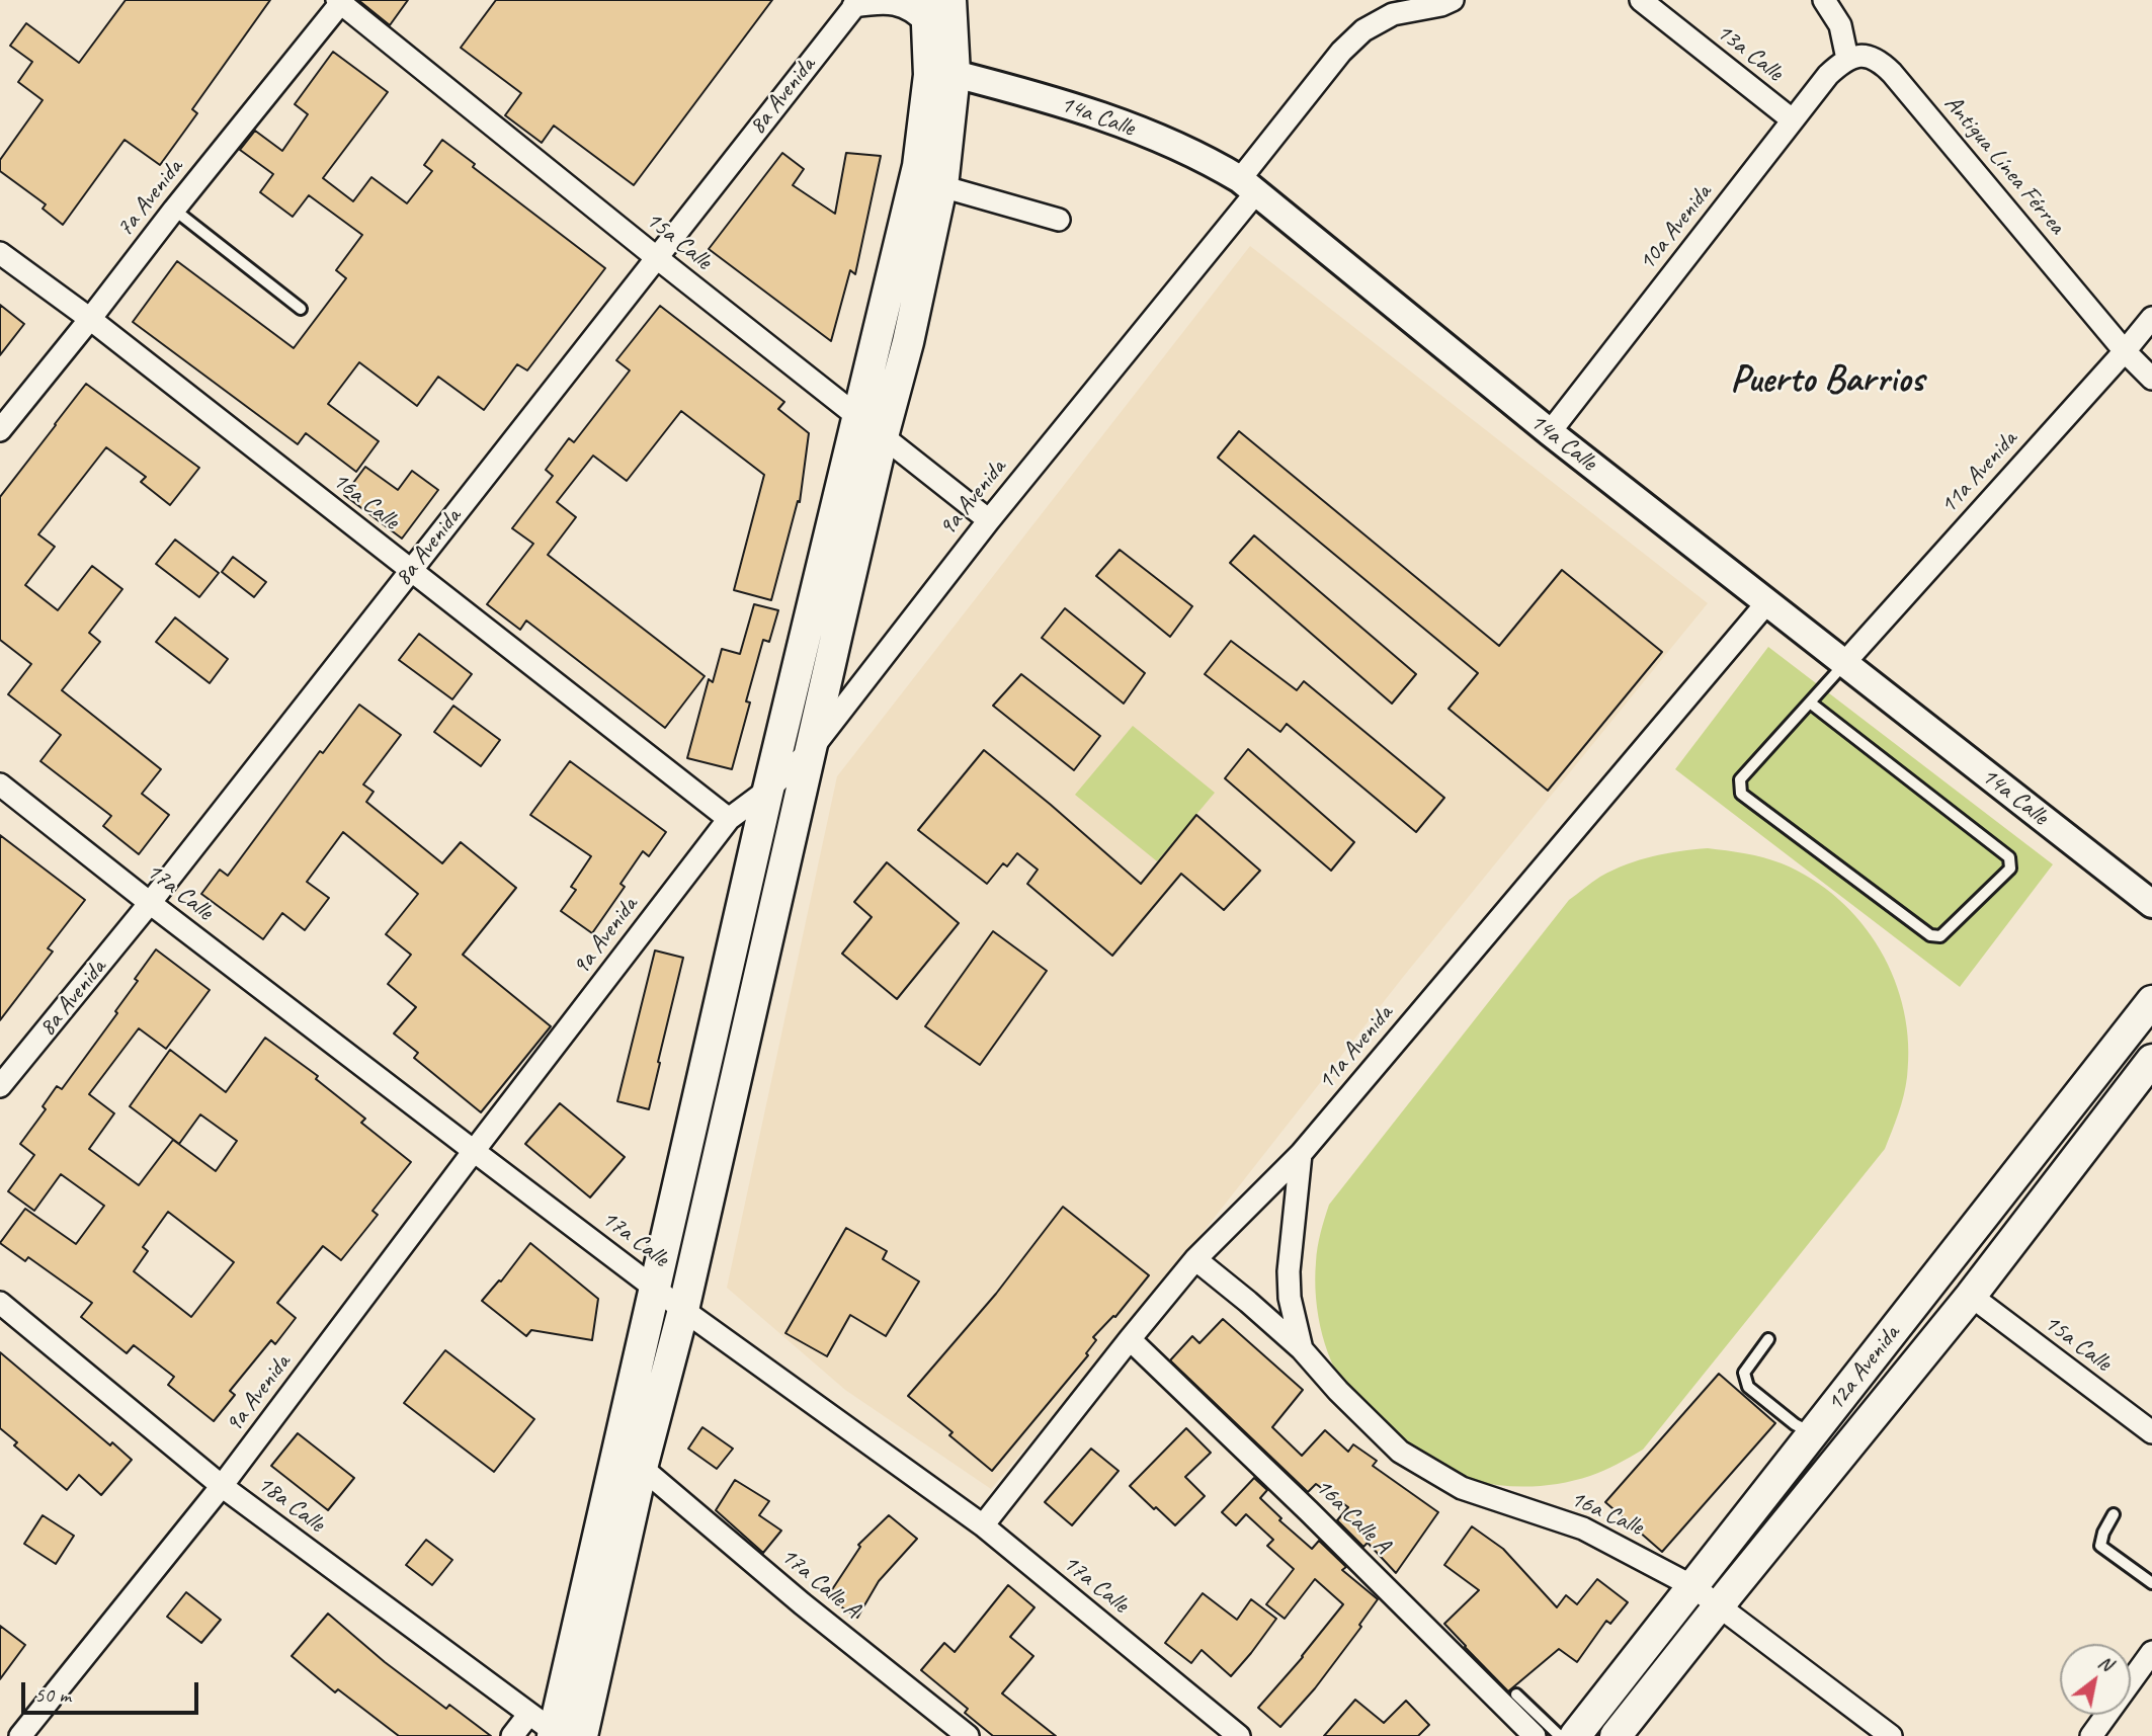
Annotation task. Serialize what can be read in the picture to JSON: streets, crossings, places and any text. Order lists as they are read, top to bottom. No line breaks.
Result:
{"streets":{"main road":["8a Avenida","12a Avenida"],"street":["13a Calle","14a Calle","Antigua Línea Férrea","7a Avenida","10a Avenida","15a Calle","11a Avenida","9a Avenida","16a Calle","17a Calle","18a Calle","16a Calle A","17a Calle A"]},"crossings":[["13a Calle","10a Avenida"],["8a Avenida","14a Calle"],["8a Avenida","15a Calle"],["8a Avenida","16a Calle"],["8a Avenida","17a Calle"],["14a Calle","10a Avenida"],["14a Calle","11a Avenida"],["14a Calle","9a Avenida"],["Antigua Línea Férrea","10a Avenida"],["Antigua Línea Férrea","11a Avenida"],["7a Avenida","15a Calle"],["7a Avenida","16a Calle"],["15a Calle","9a Avenida"],["15a Calle","12a Avenida"],["11a Avenida","16a Calle"],["11a Avenida","17a Calle"],["11a Avenida","16a Calle A"],["9a Avenida","16a Calle"],["9a Avenida","17a Calle"],["9a Avenida","18a Calle"],["16a Calle","12a Avenida"]],"districts":["Puerto Barrios"],"scale_bar":"50 m","north":"top right"}
